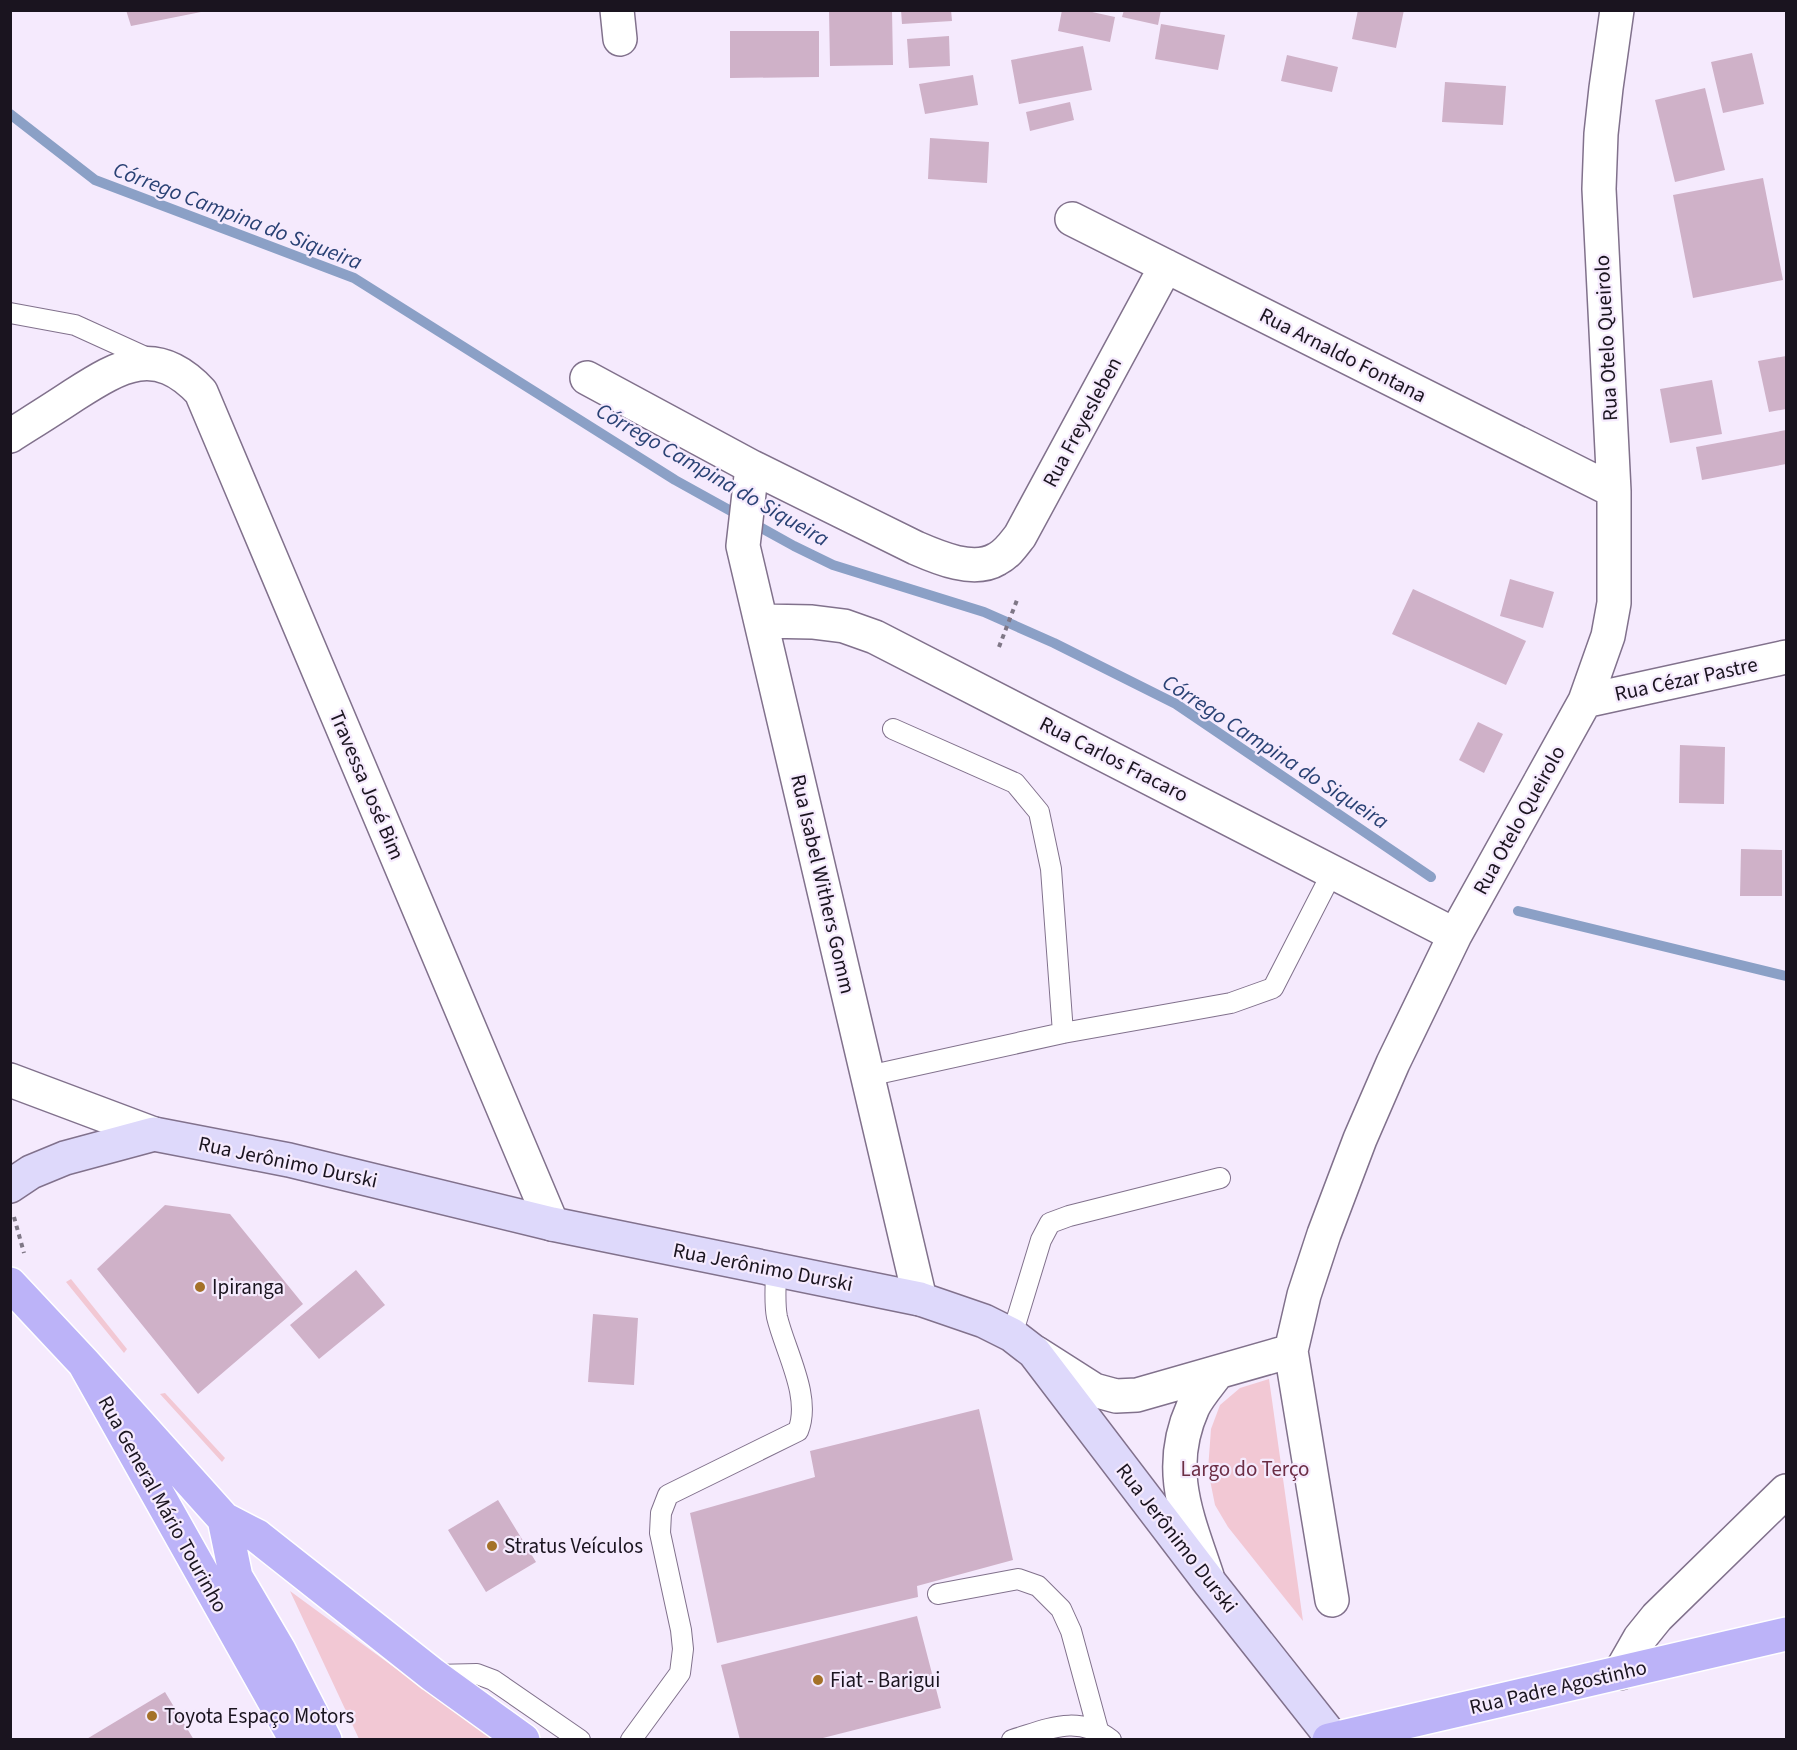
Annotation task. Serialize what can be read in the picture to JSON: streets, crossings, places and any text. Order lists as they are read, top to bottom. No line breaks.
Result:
{"streets":{"main road":["Rua General Mário Tourinho","Rua Padre Agostinho"],"street":["Rua Otelo Queirolo","Rua Arnaldo Fontana","Rua Freyesleben","Rua Cézar Pastre","Rua Carlos Fracaro","Travessa José Bim","Rua Isabel Withers Gomm","Rua Jerônimo Durski"]},"crossings":[["Rua Otelo Queirolo","Rua Arnaldo Fontana"],["Rua Otelo Queirolo","Rua Cézar Pastre"],["Rua Otelo Queirolo","Rua Carlos Fracaro"],["Rua Arnaldo Fontana","Rua Freyesleben"],["Rua Freyesleben","Rua Isabel Withers Gomm"],["Rua Carlos Fracaro","Rua Isabel Withers Gomm"],["Travessa José Bim","Rua Jerônimo Durski"],["Rua Isabel Withers Gomm","Rua Jerônimo Durski"],["Rua Jerônimo Durski","Rua Padre Agostinho"]],"water":["Córrego Campina do Siqueira"],"parks":["Largo do Terço"],"places":["Ipiranga","Stratus Veículos","Fiat - Barigui","Toyota Espaço Motors"]}
